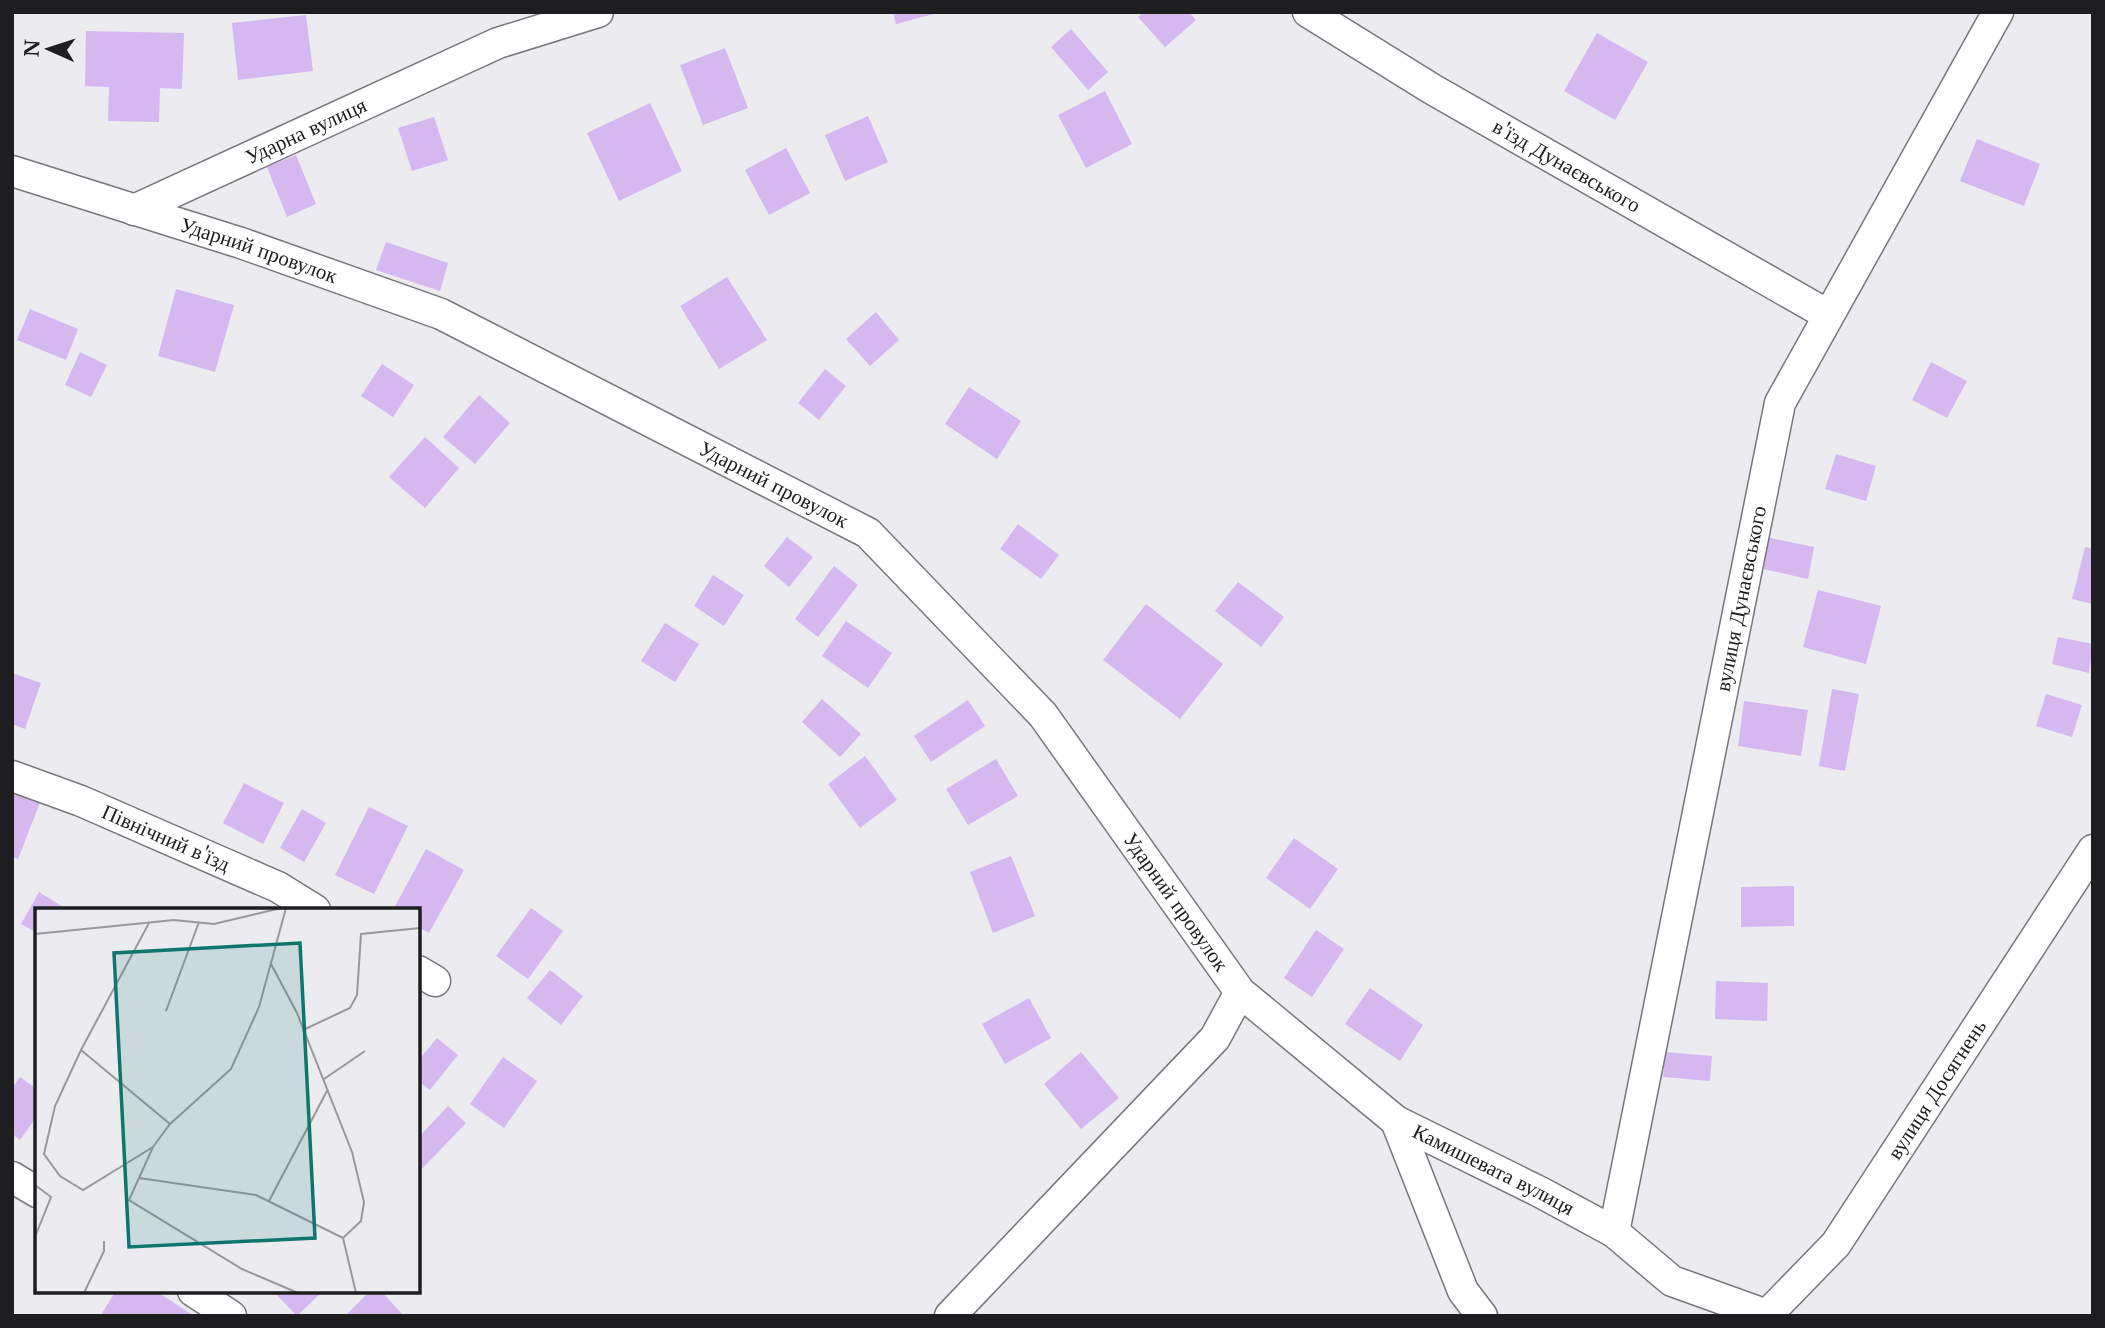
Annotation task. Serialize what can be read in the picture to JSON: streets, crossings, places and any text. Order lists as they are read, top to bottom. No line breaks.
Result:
{"streets":{"street":["Ударна вулиця","в'їзд Дунаєвського","Ударний провулок","вулиця Дунаєвського","Північний в'їзд","вулиця Досягнень","Камишевата вулиця"]},"crossings":[["Ударна вулиця","Ударний провулок"],["в'їзд Дунаєвського","вулиця Дунаєвського"],["Ударний провулок","Камишевата вулиця"],["вулиця Дунаєвського","Камишевата вулиця"],["вулиця Досягнень","Камишевата вулиця"]],"north":"left"}
